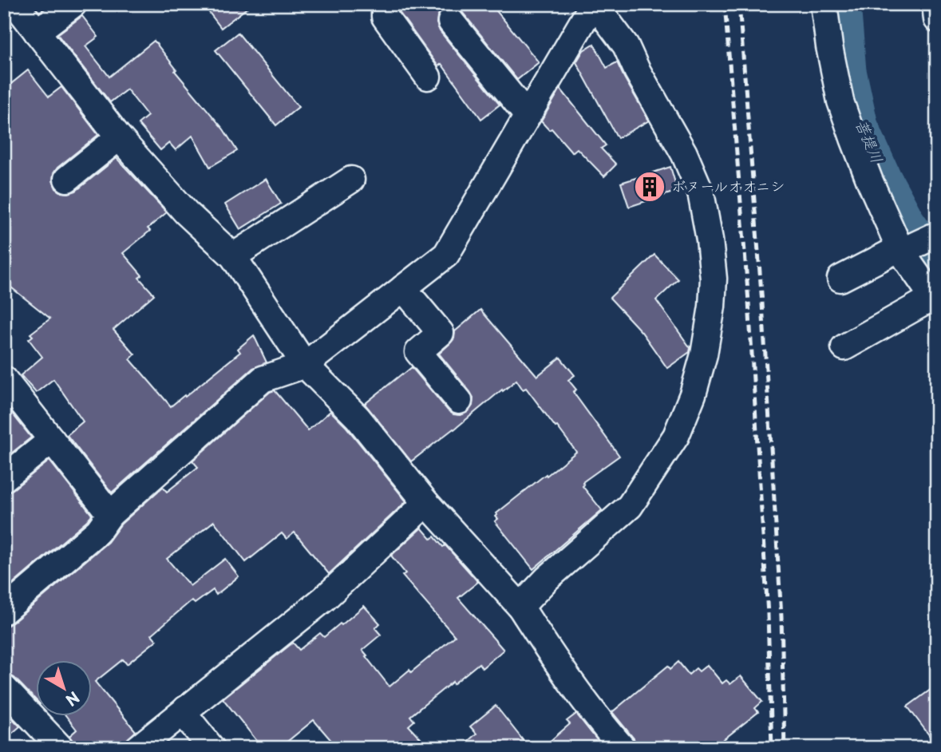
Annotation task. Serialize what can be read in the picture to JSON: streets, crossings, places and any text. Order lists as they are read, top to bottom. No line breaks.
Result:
{"water":["菩提川"],"places":{"building":["ボヌールオオニシ"]},"north":"bottom right"}
